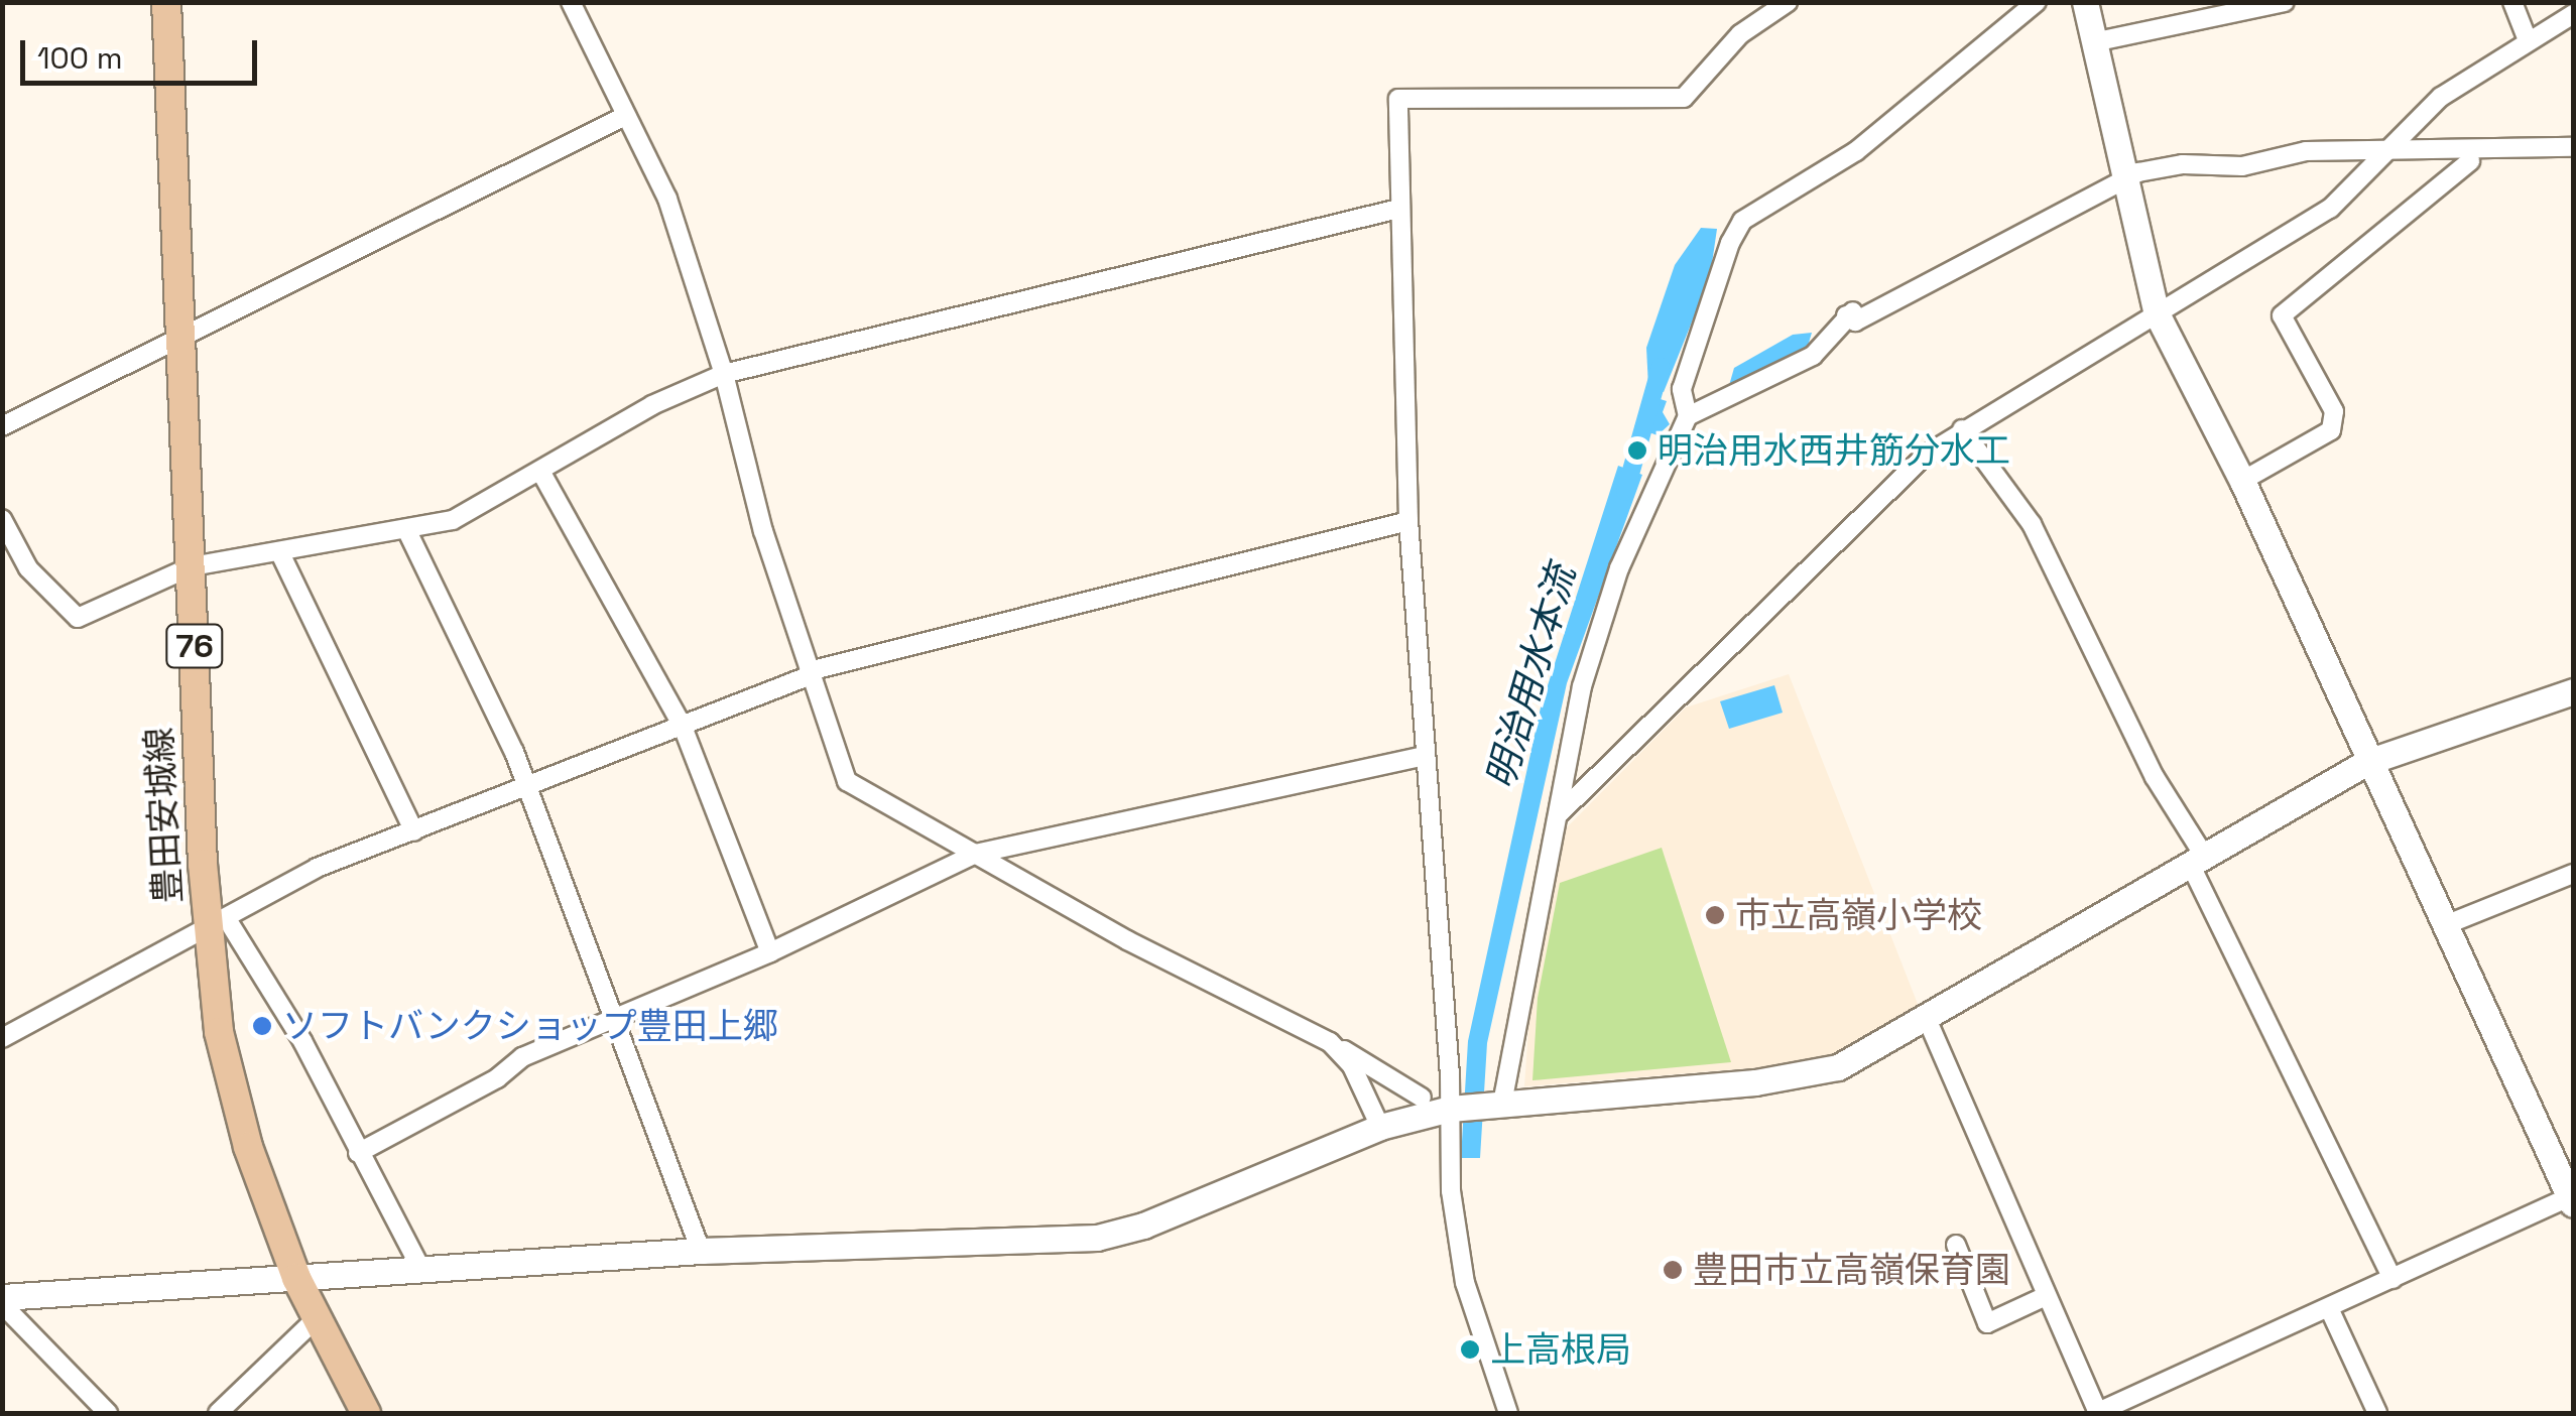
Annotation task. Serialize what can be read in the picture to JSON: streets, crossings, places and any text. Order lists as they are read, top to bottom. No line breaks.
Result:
{"streets":{"main road":["76","豊田安城線"]},"water":["明治用水本流"],"places":["明治用水西井筋分水工","市立高嶺小学校","ソフトバンクショップ豊田上郷","豊田市立高嶺保育園","上高根局"],"scale_bar":"100 m"}
